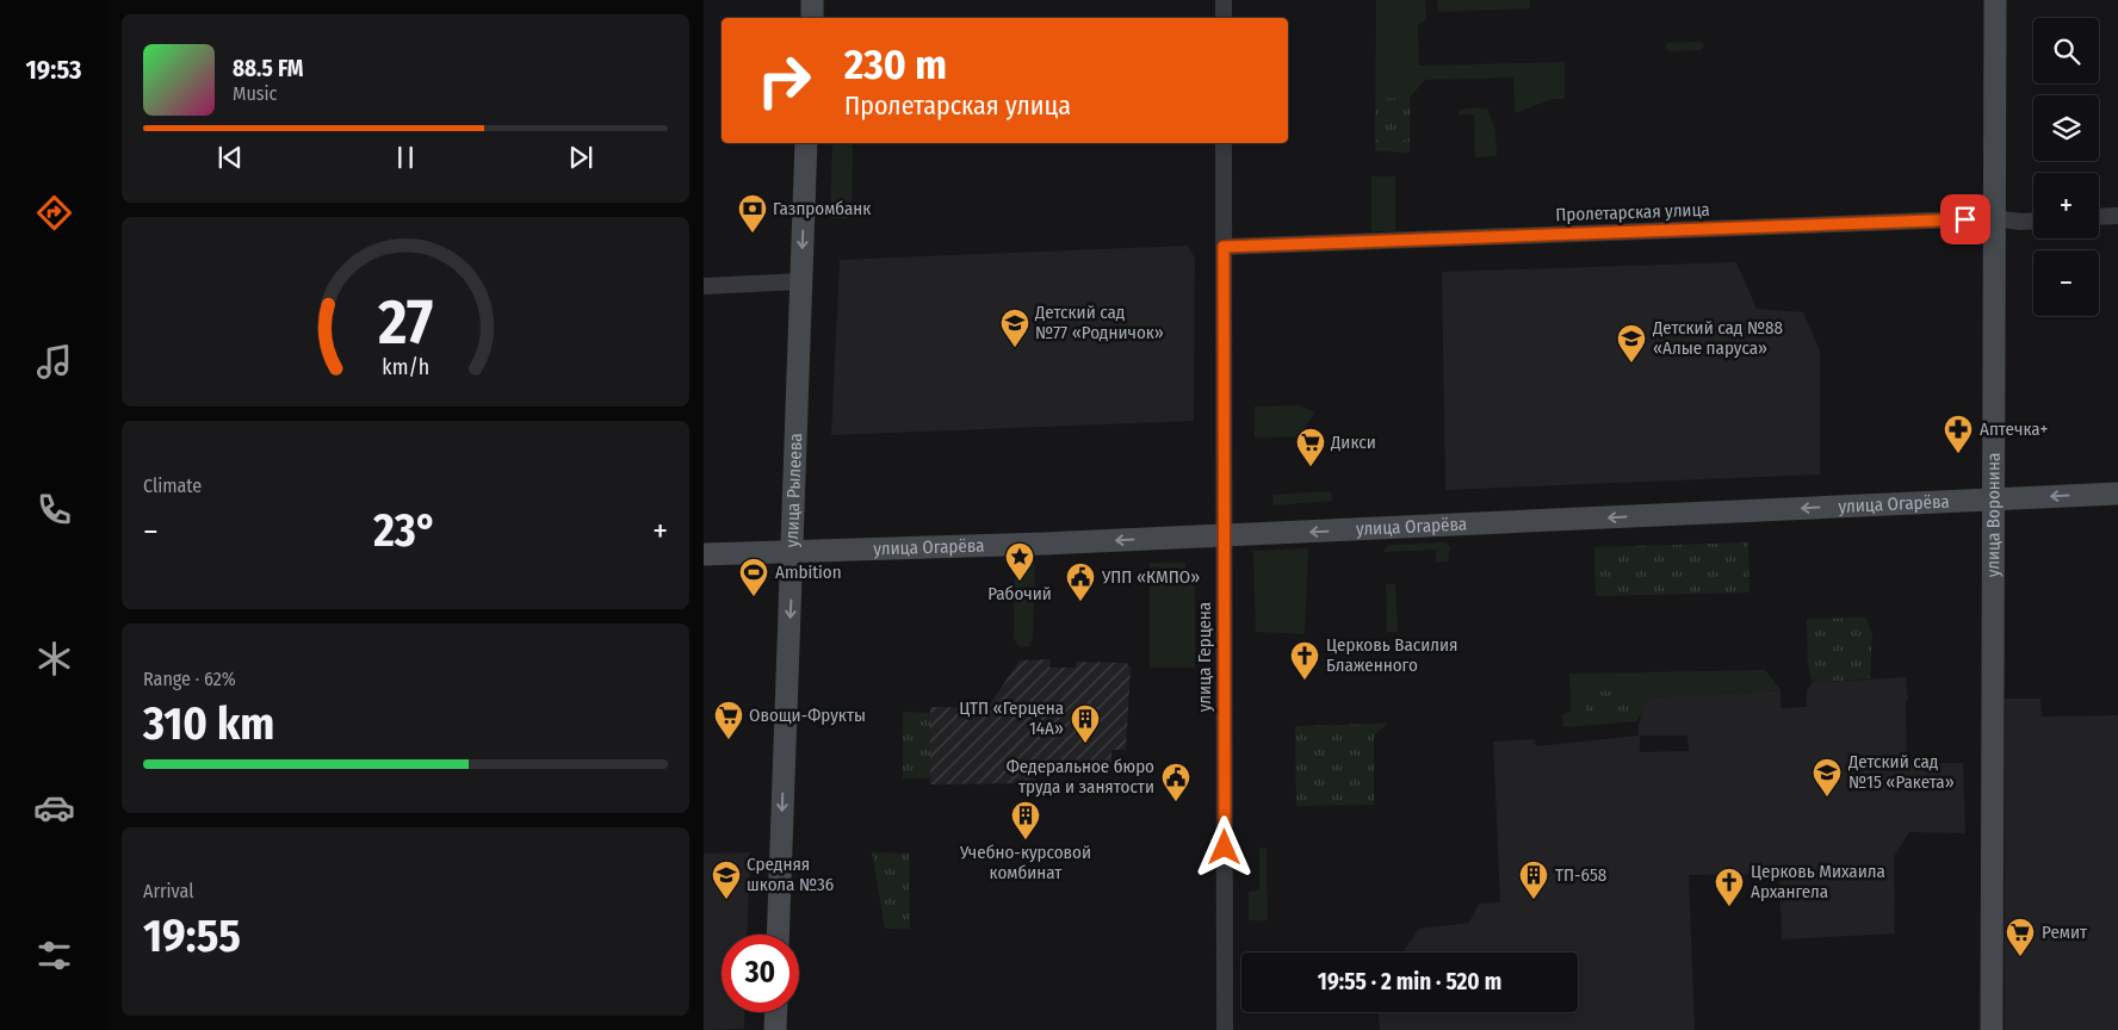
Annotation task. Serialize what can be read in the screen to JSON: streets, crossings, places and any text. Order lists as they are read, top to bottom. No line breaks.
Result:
{"streets":{"street":["Пролетарская улица","улица Рылеева","улица Огарёва","улица Воронина","улица Герцена"]},"crossings":[["Пролетарская улица","улица Воронина"],["Пролетарская улица","улица Герцена"],["улица Рылеева","улица Огарёва"],["улица Огарёва","улица Воронина"],["улица Огарёва","улица Герцена"]],"one_way":["улица Рылеева","улица Огарёва"],"places":{"bank":["Газпромбанк"],"school or university":["Детский сад №77 «Родничок»","Детский сад №88 «Алые паруса»","Детский сад №15 «Ракета»","Средняя школа №36"],"pharmacy":["Аптечка+"],"supermarket":["Дикси","Овощи-Фрукты","Ремит"],"place":["Рабочий"],"sports":["Ambition"],"public building":["УПП «КМПО»","Федеральное бюро труда и занятости"],"church":["Церковь Василия Блаженного","Церковь Михаила Архангела"],"building":["ЦТП «Герцена 14А»","Учебно-курсовой комбинат","ТП-658"]},"page":{"tabs":"19:53","map_buttons":["+","−"],"turn":["230 m","Пролетарская улица"],"song":["88.5 FM","Music"],"tile":["Climate",["Range · 62%","310 km"],["Arrival","19:55"]],"heat":["−","23°","+"],"limit":"30","trip":"19:55 · 2 min · 520 m","gauge":["27","km/h"]}}
